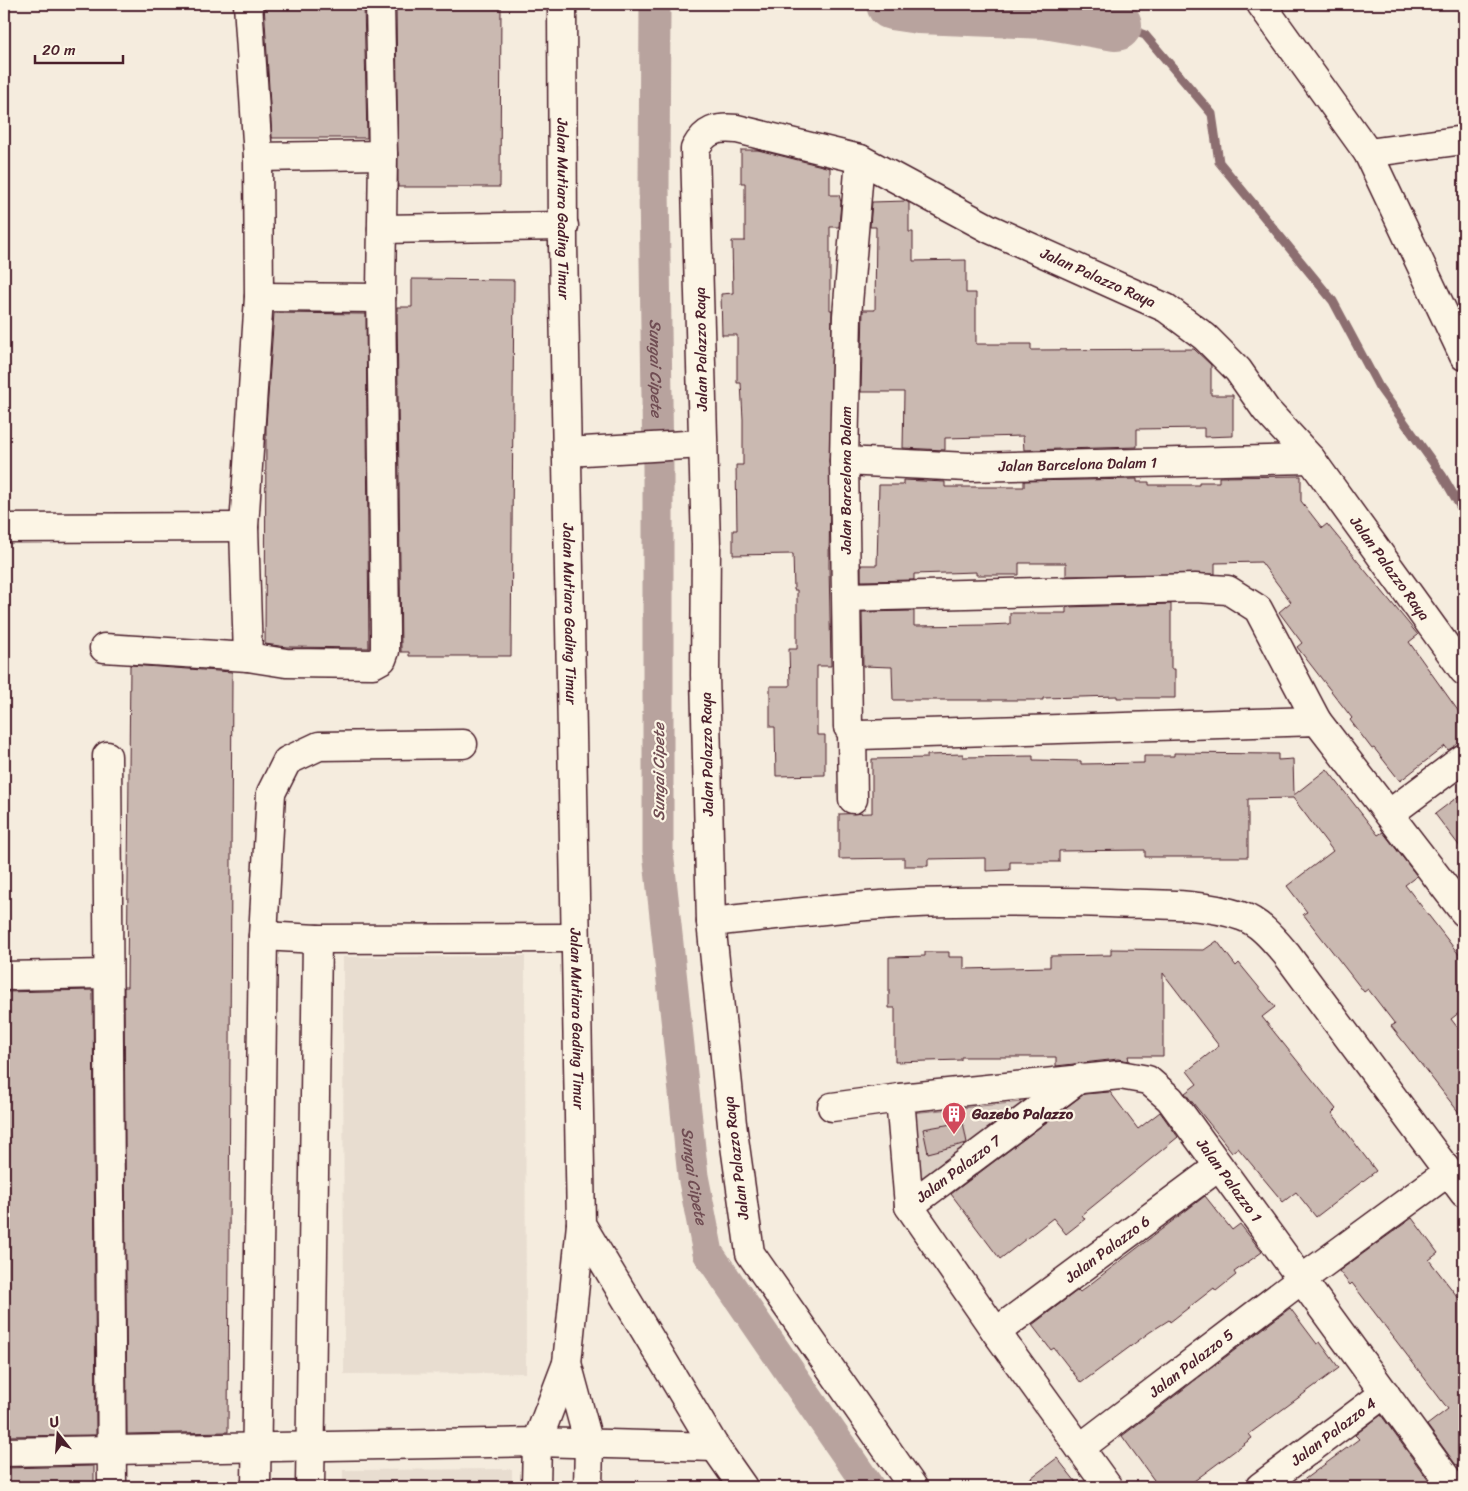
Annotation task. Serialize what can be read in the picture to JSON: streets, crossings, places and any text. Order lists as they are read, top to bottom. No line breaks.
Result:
{"streets":{"street":["Jalan Mutiara Gading Timur","Jalan Palazzo Raya","Jalan Barcelona Dalam 1","Jalan Barcelona Dalam","Jalan Palazzo 7","Jalan Palazzo 1","Jalan Palazzo 6","Jalan Palazzo 5","Jalan Palazzo 4"]},"crossings":[["Jalan Palazzo Raya","Jalan Barcelona Dalam 1"],["Jalan Palazzo Raya","Jalan Barcelona Dalam"],["Jalan Barcelona Dalam 1","Jalan Barcelona Dalam"],["Jalan Palazzo 7","Jalan Palazzo 1"],["Jalan Palazzo 1","Jalan Palazzo 6"],["Jalan Palazzo 1","Jalan Palazzo 5"],["Jalan Palazzo 1","Jalan Palazzo 4"]],"water":["Sungai Cipete"],"places":{"building":["Gazebo Palazzo"]},"scale_bar":"20 m","north":"top"}
